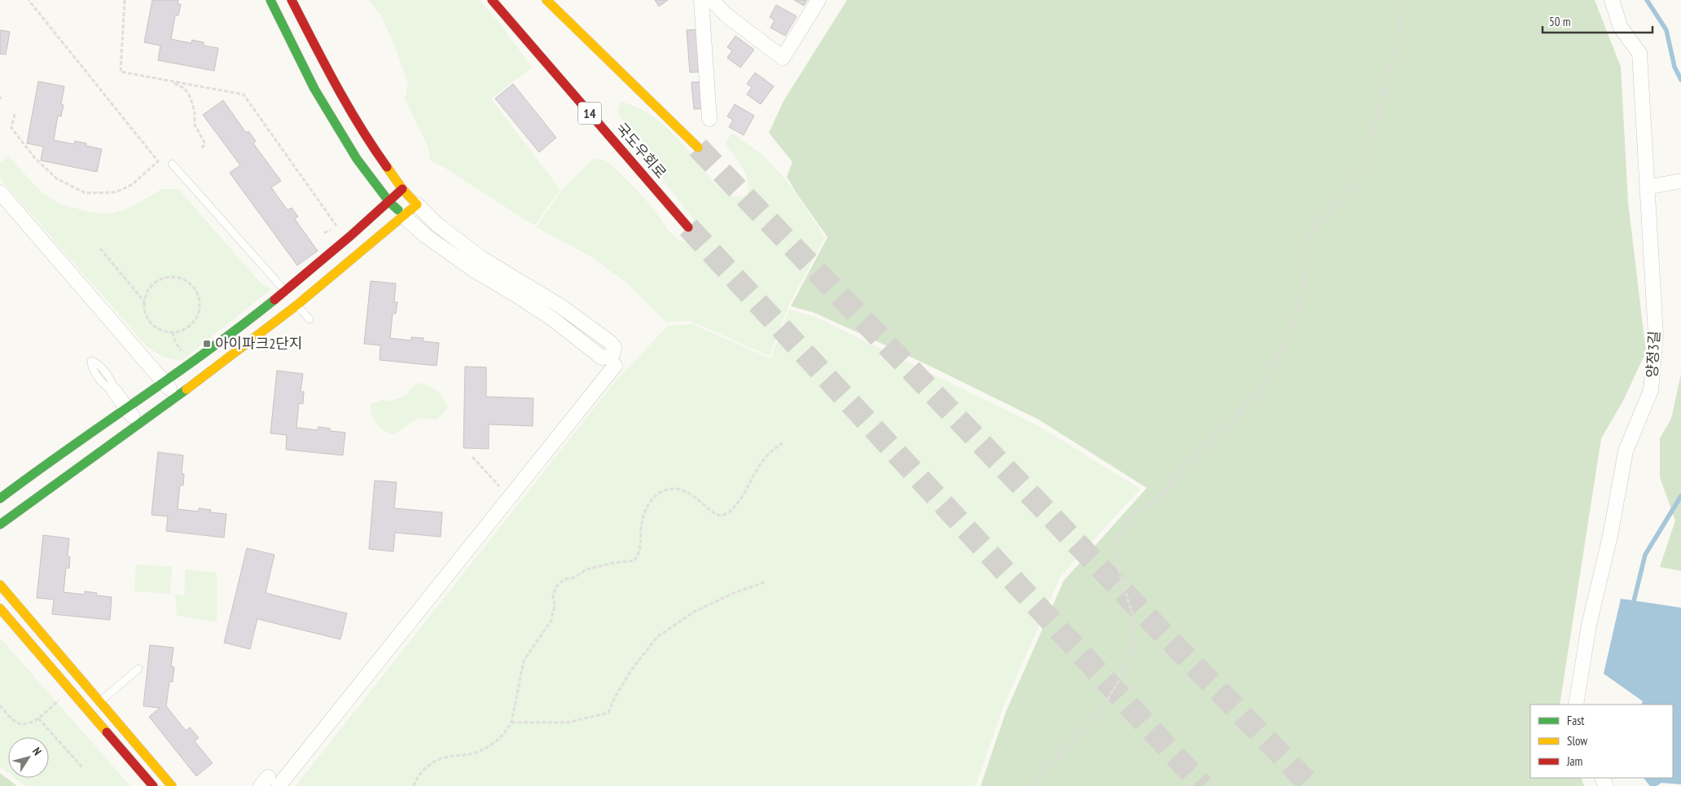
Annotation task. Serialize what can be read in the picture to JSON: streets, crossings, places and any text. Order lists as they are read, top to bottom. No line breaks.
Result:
{"streets":{"main road":["14","국도우회로"],"street":["양정3길"]},"places":{"transit":["아이파크2단지"]},"legend":["Fast","Slow","Jam"],"scale_bar":"50 m","north":"top right"}
